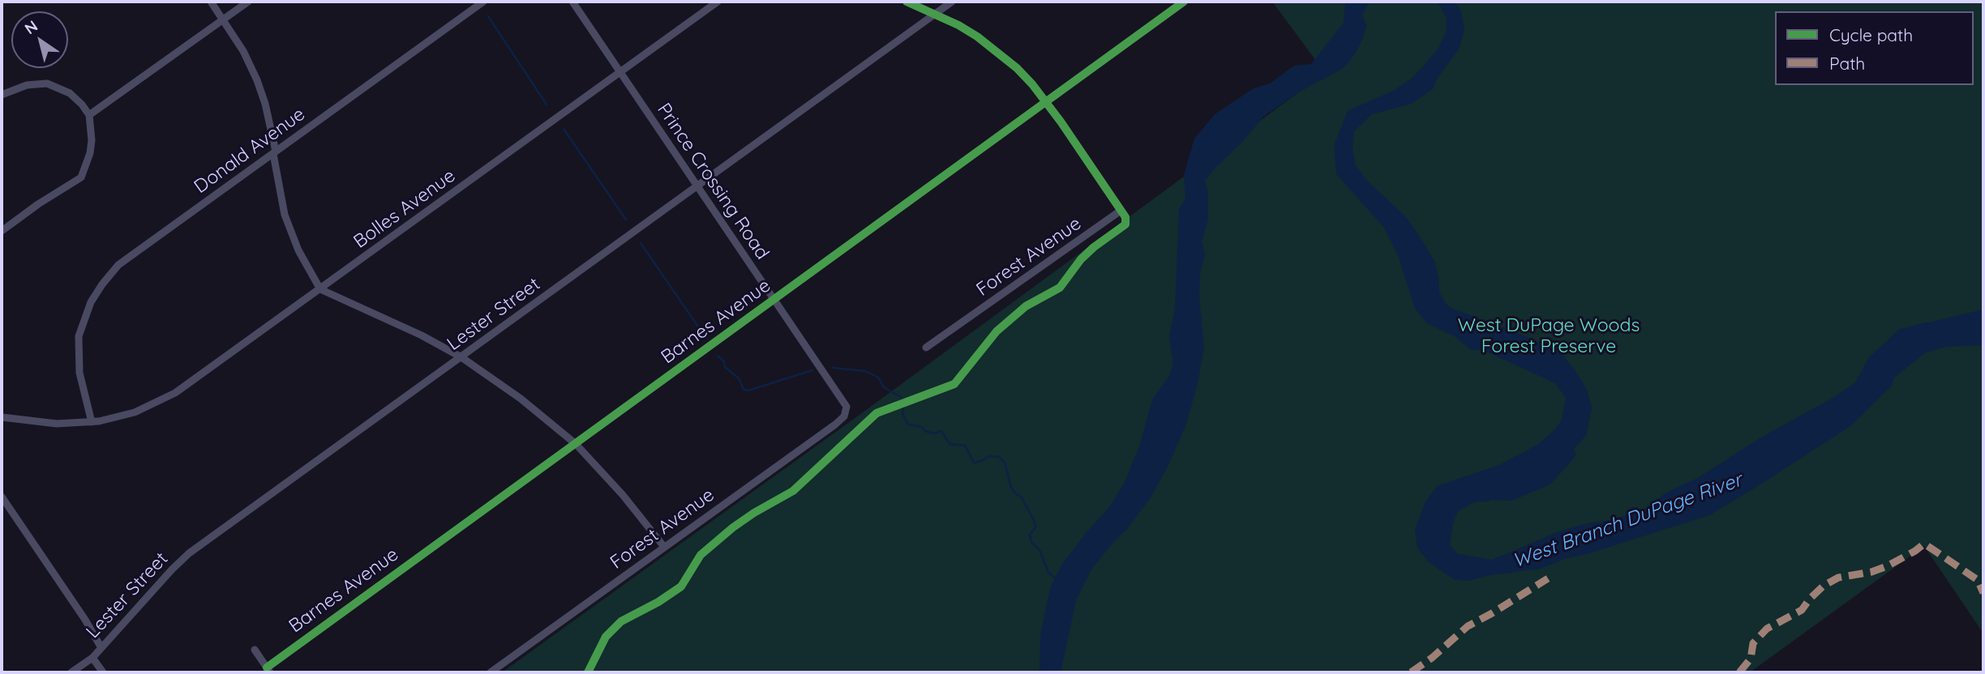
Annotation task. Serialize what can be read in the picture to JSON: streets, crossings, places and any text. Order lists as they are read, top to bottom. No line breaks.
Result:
{"streets":{"street":["Donald Avenue","Prince Crossing Road","Bolles Avenue","Forest Avenue","Lester Street","Barnes Avenue"]},"crossings":[["Donald Avenue","Bolles Avenue"],["Prince Crossing Road","Bolles Avenue"],["Prince Crossing Road","Forest Avenue"],["Prince Crossing Road","Lester Street"],["Prince Crossing Road","Barnes Avenue"],["Forest Avenue","Barnes Avenue"]],"water":["West Branch DuPage River"],"parks":["West DuPage Woods Forest Preserve"],"legend":["Cycle path","Path"],"north":"top left"}
